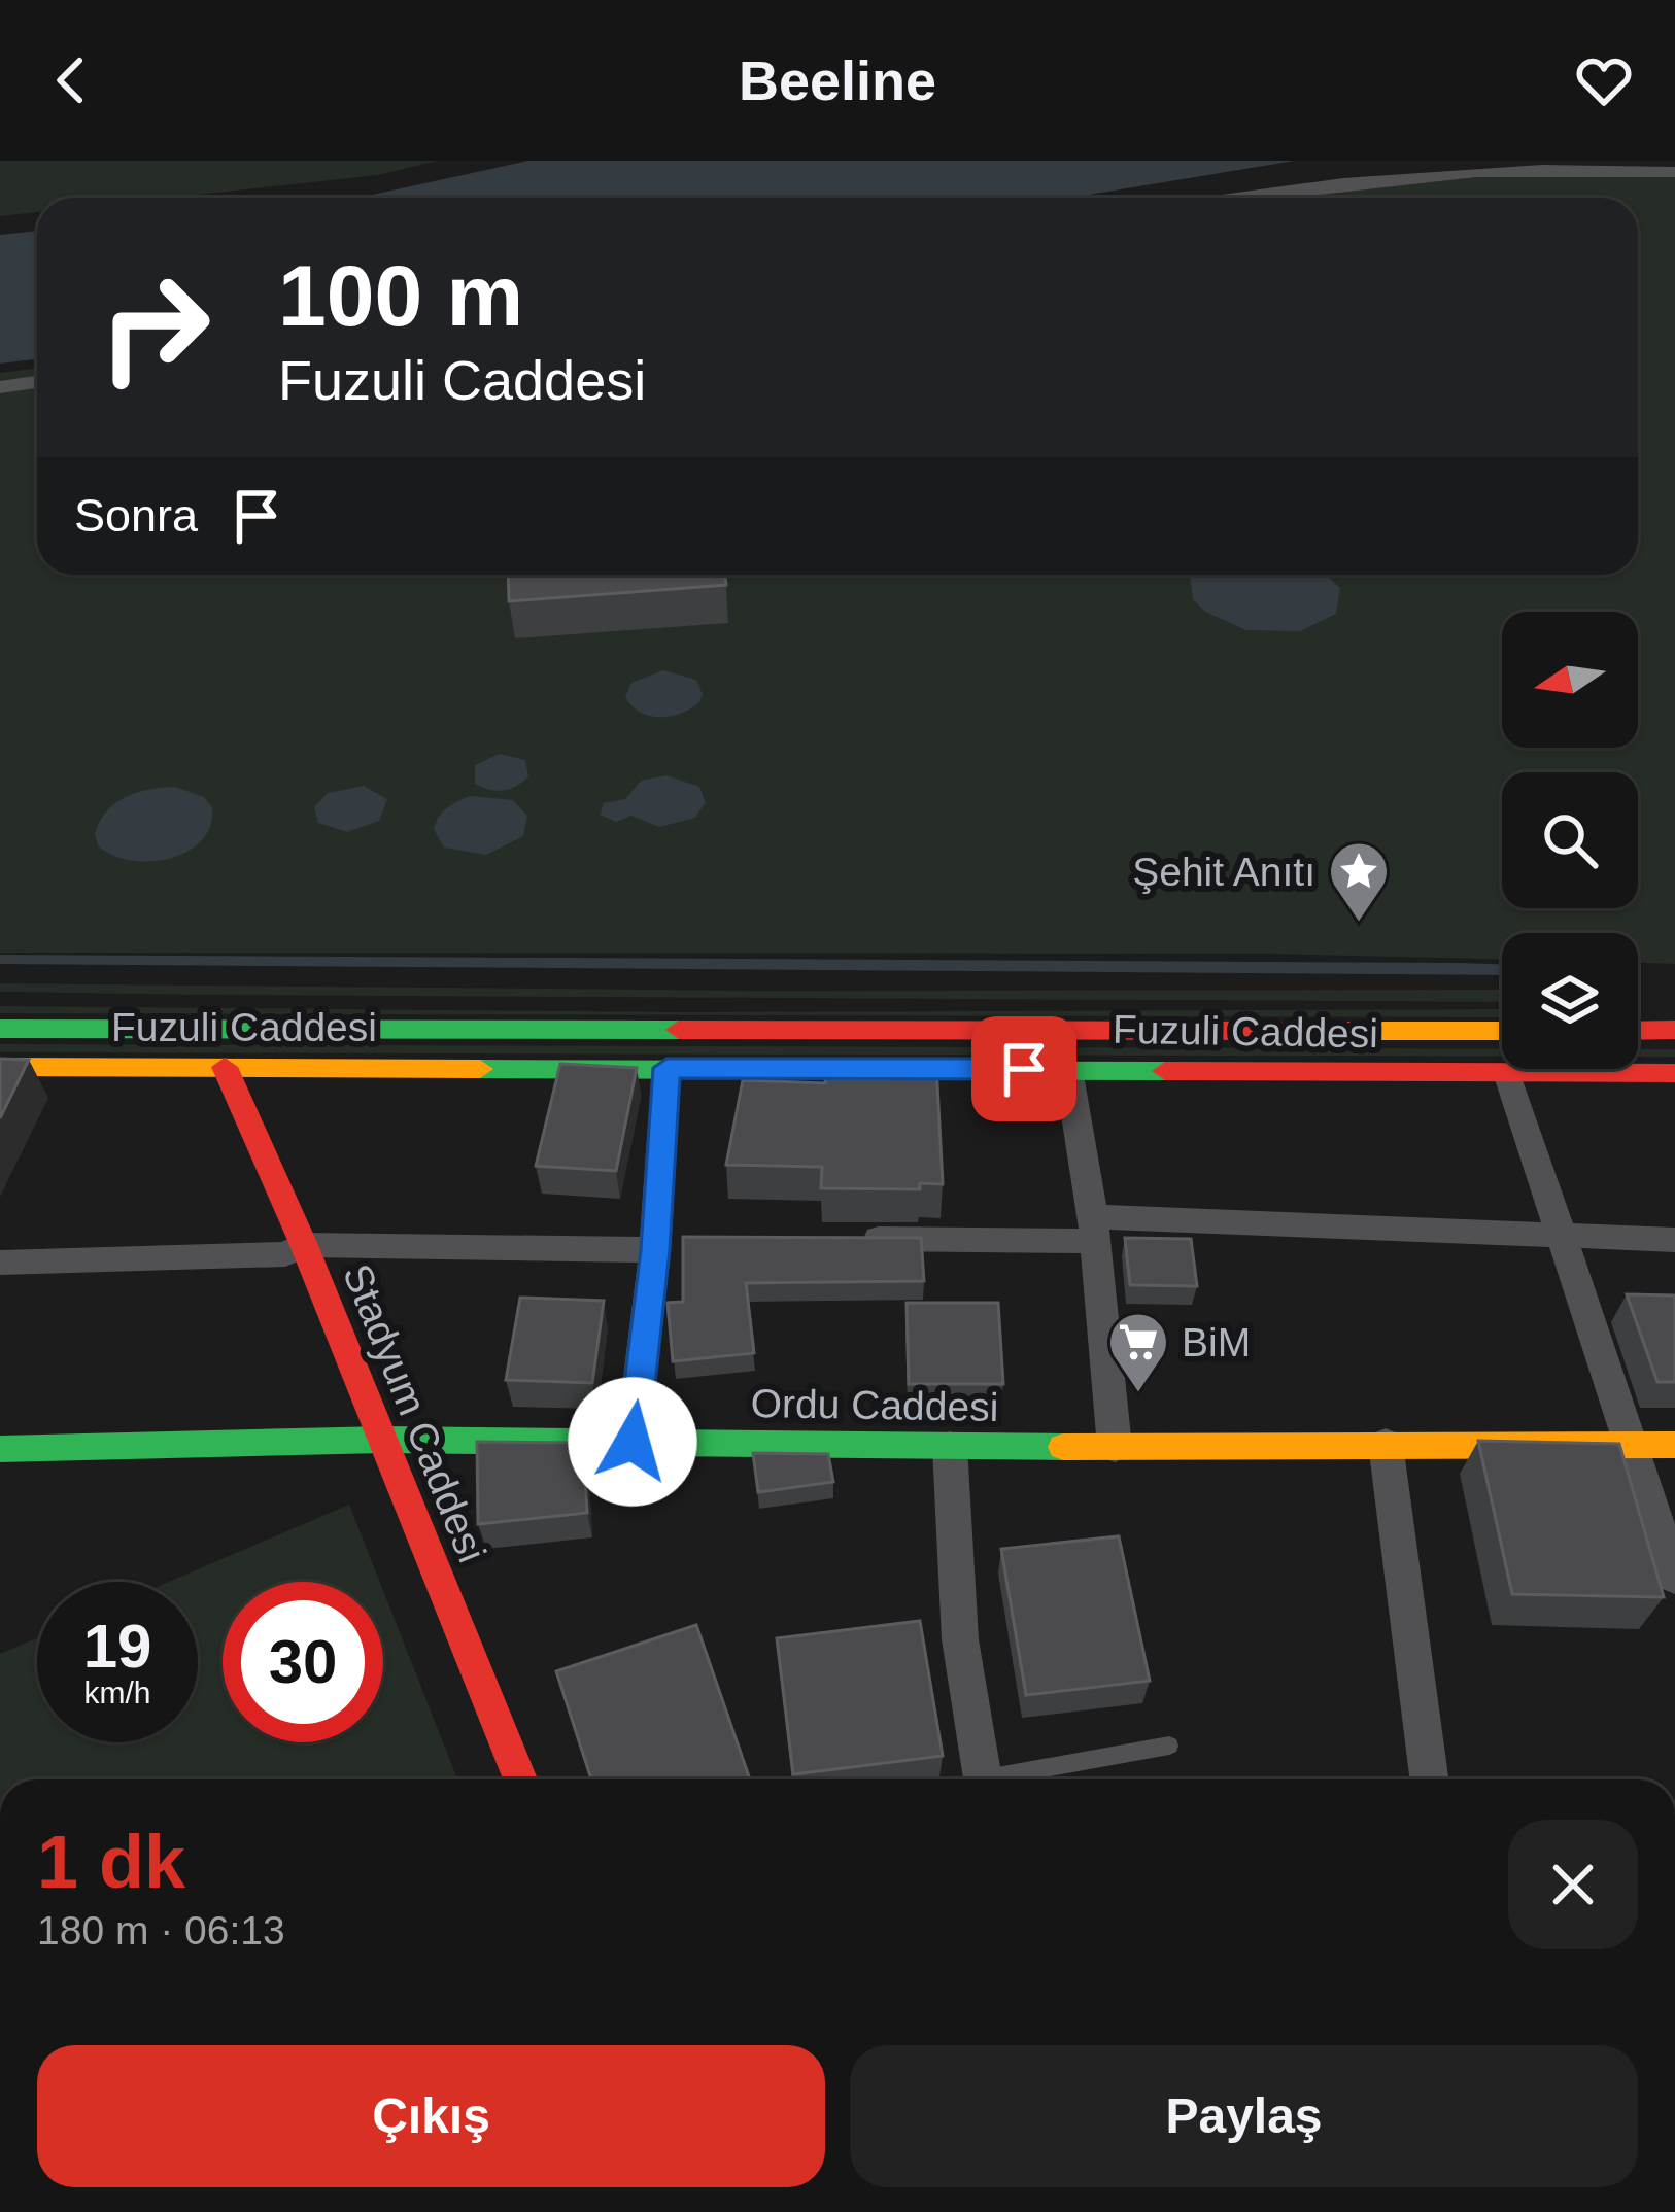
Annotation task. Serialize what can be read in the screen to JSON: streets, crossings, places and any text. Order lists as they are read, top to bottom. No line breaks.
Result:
{"streets":{"main road":["Fuzuli Caddesi","Ordu Caddesi","Stadyum Caddesi"]},"crossings":[["Fuzuli Caddesi","Stadyum Caddesi"],["Ordu Caddesi","Stadyum Caddesi"]],"places":{"place":["Şehit Anıtı"],"supermarket":["BiM"]},"north":"left","page":{"header":"Beeline","turn":["100 m","Fuzuli Caddesi"],"then":"Sonra","speed":"19 km/h","limit":"30","heading":["1 dk","180 m · 06:13"],"buttons":["Çıkış","Paylaş"]}}
